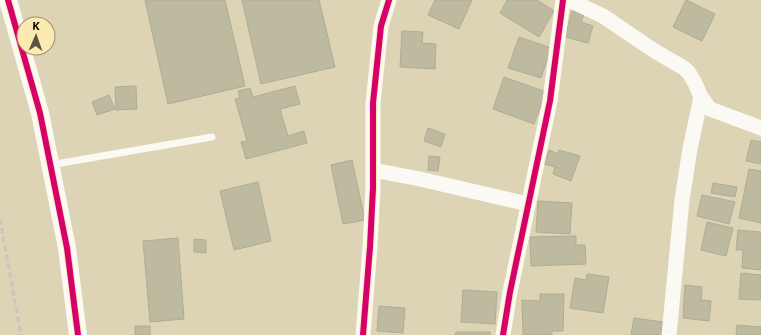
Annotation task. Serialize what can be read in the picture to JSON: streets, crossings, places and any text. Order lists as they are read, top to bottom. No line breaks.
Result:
{"north":"top"}
